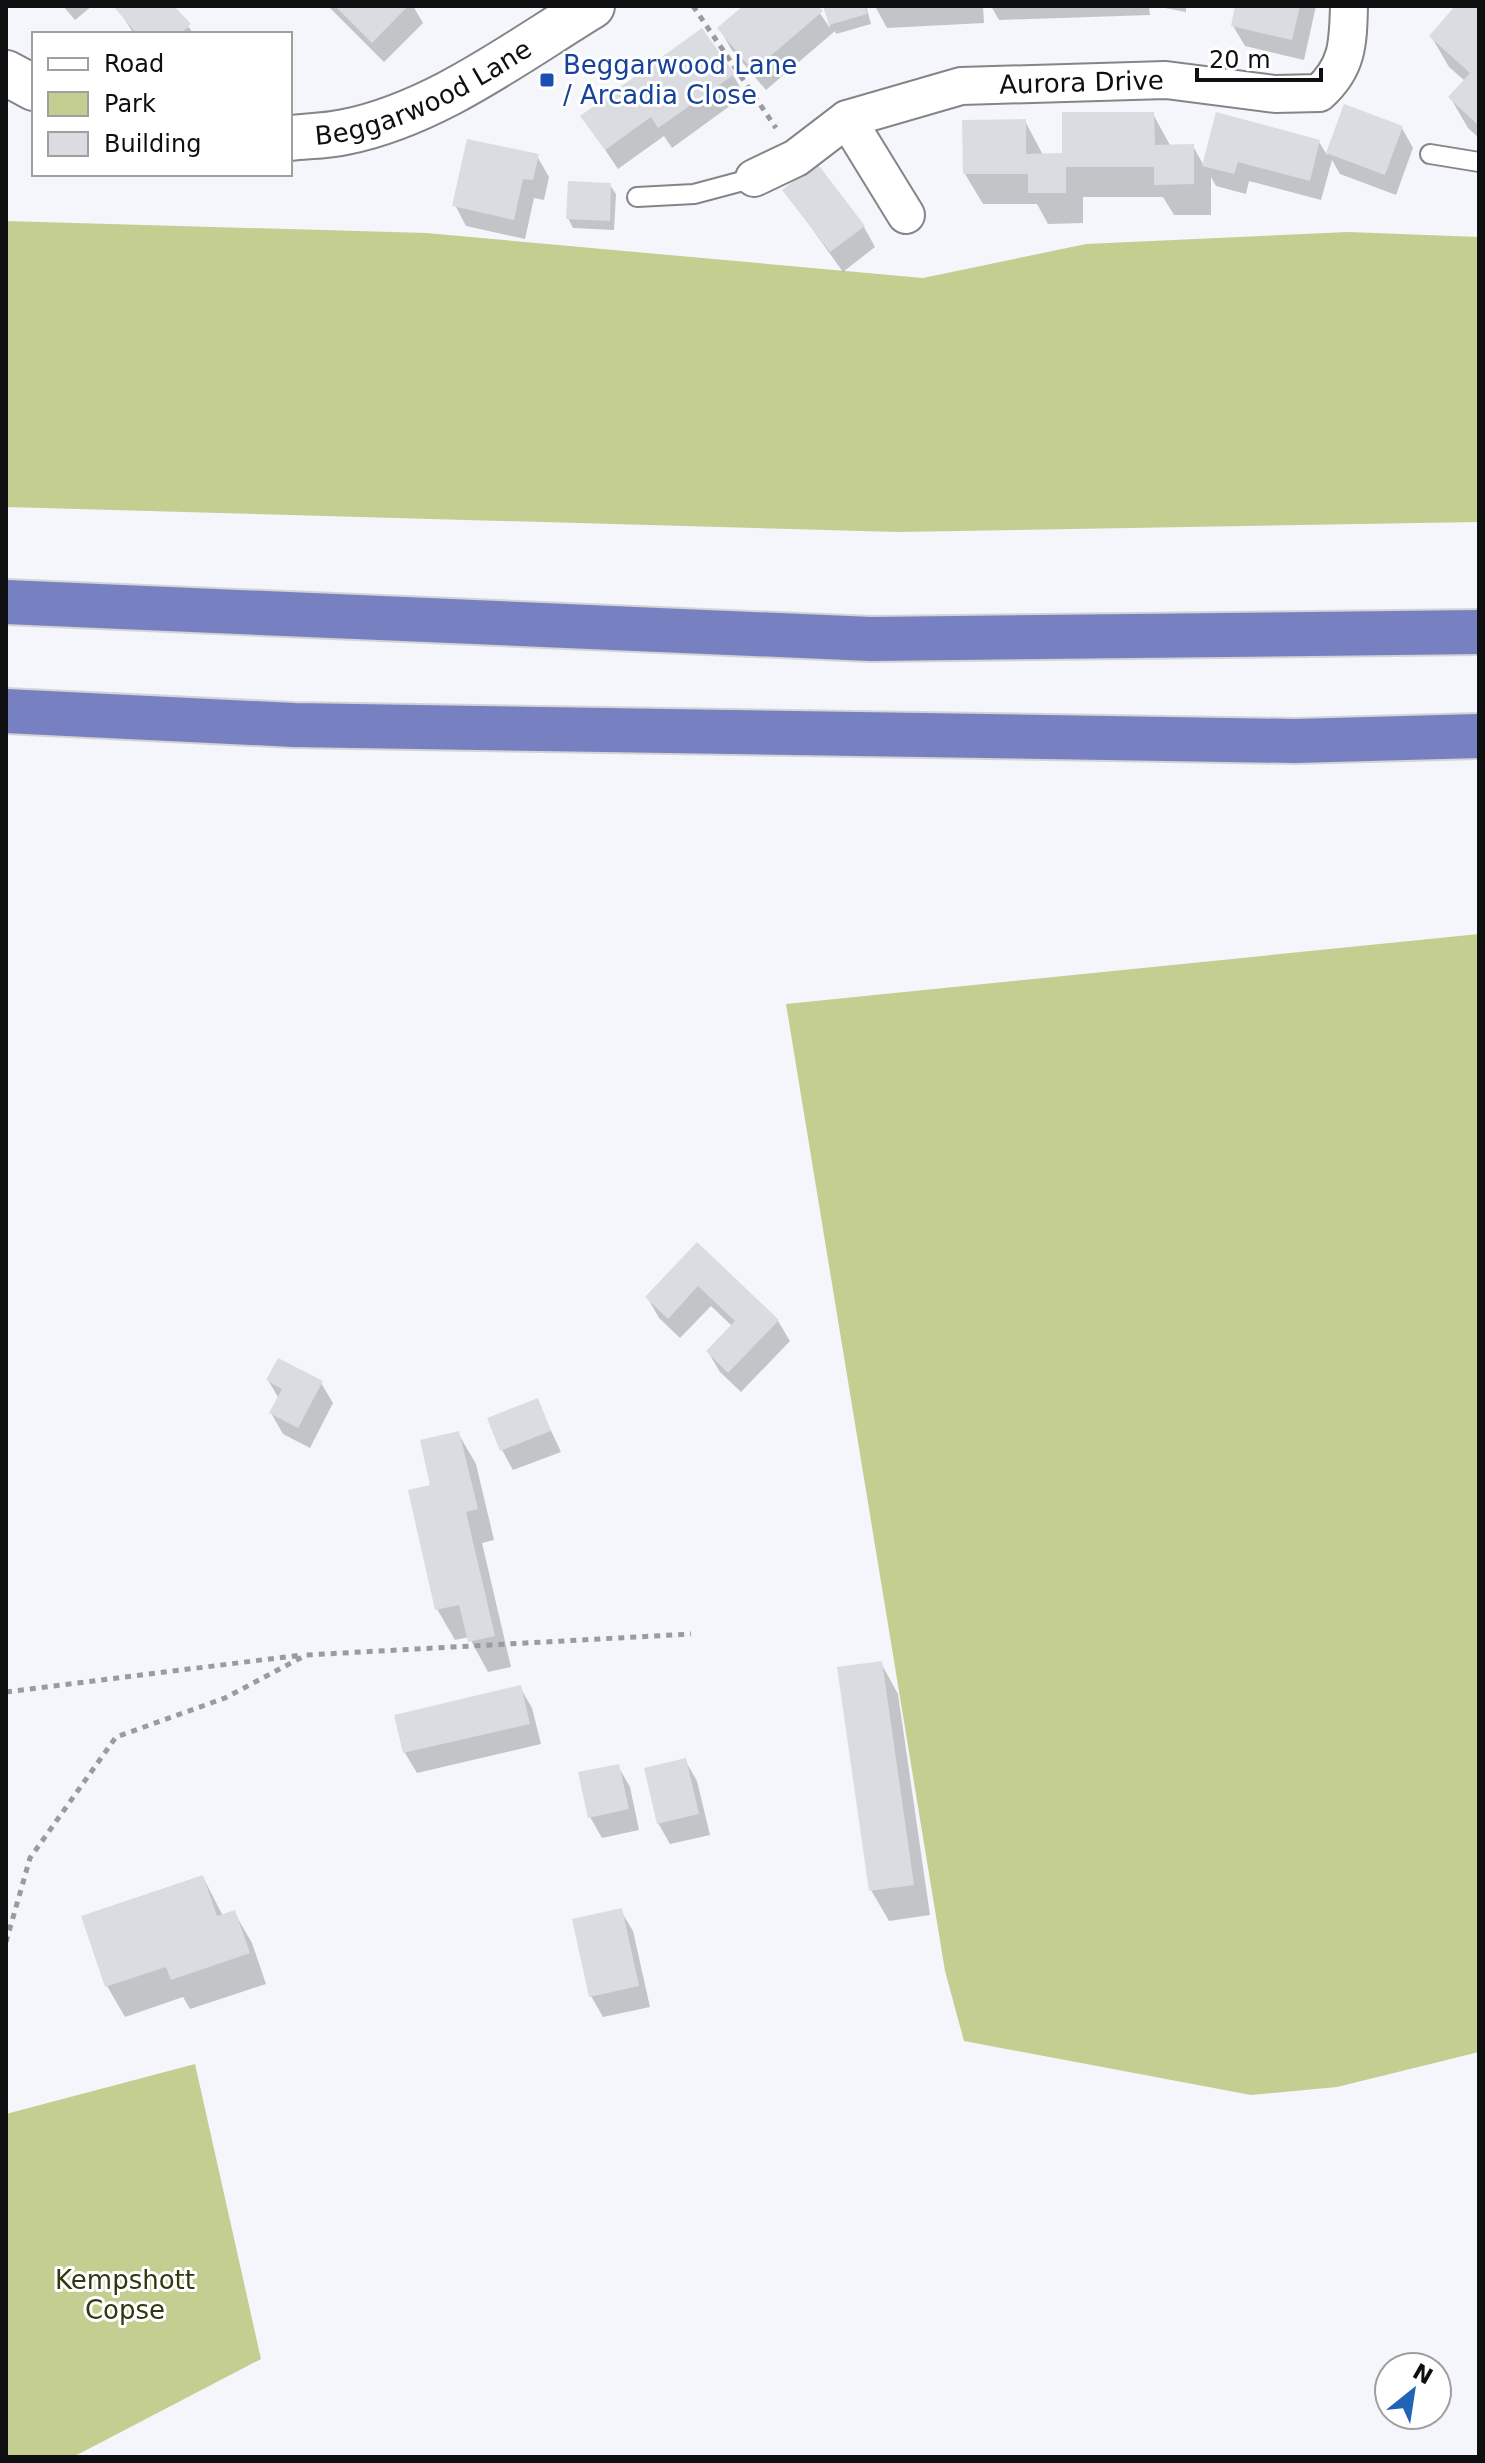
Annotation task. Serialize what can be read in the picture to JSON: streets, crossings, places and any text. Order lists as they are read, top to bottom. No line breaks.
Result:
{"streets":{"street":["Aurora Drive","Beggarwood Lane"]},"parks":["Kempshott Copse"],"places":{"transit":["Beggarwood Lane / Arcadia Close"]},"legend":["Road","Park","Building"],"scale_bar":"20 m","north":"top right"}
